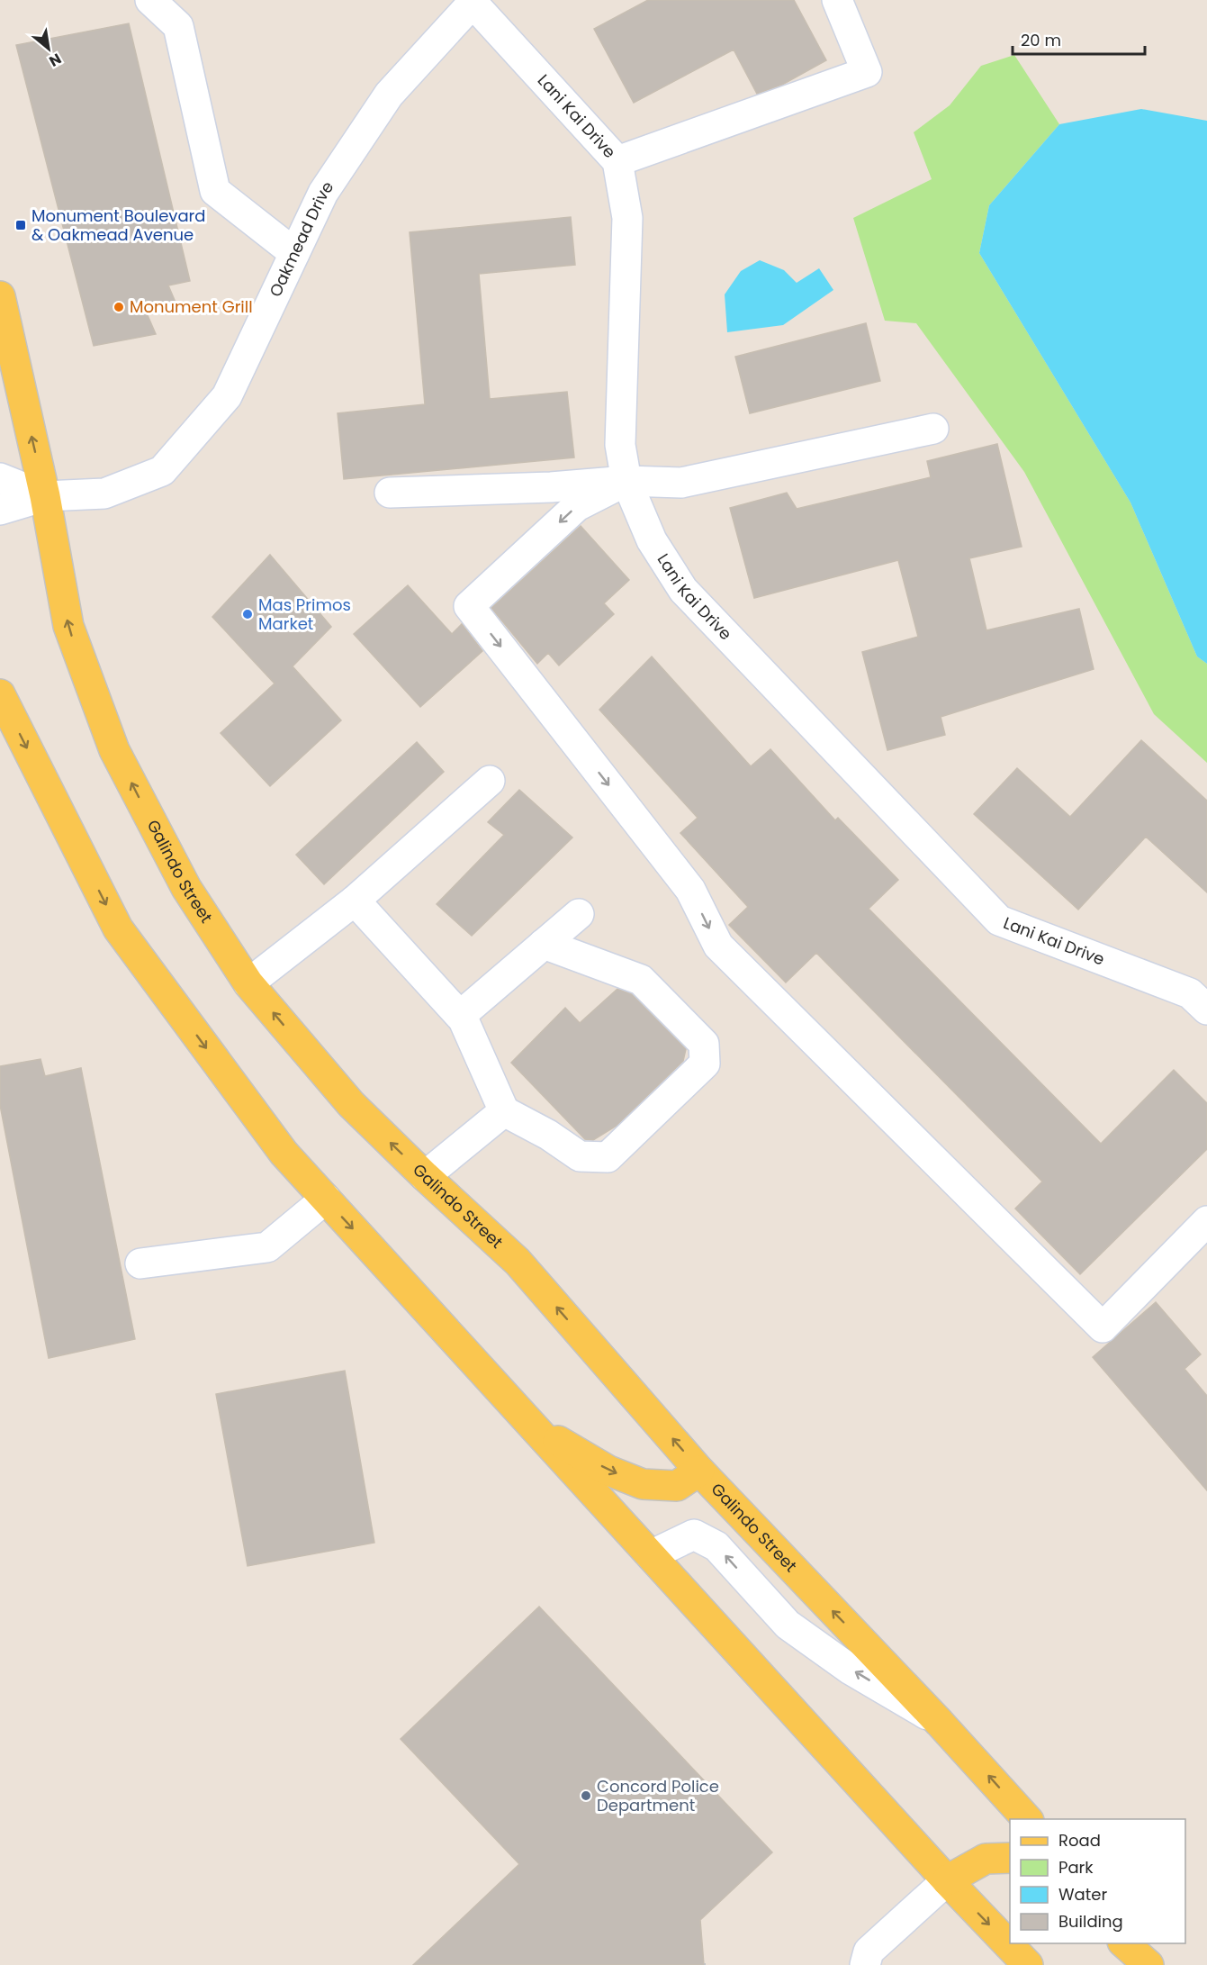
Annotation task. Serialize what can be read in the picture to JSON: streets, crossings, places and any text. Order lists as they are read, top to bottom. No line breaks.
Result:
{"streets":{"main road":["Galindo Street"],"street":["Lani Kai Drive","Oakmead Drive"]},"crossings":[["Lani Kai Drive","Oakmead Drive"],["Oakmead Drive","Galindo Street"]],"places":{"transit":["Monument Boulevard & Oakmead Avenue"],"other":["Monument Grill","Mas Primos Market","Concord Police Department"]},"legend":["Road","Park","Water","Building"],"scale_bar":"20 m","north":"bottom right"}
